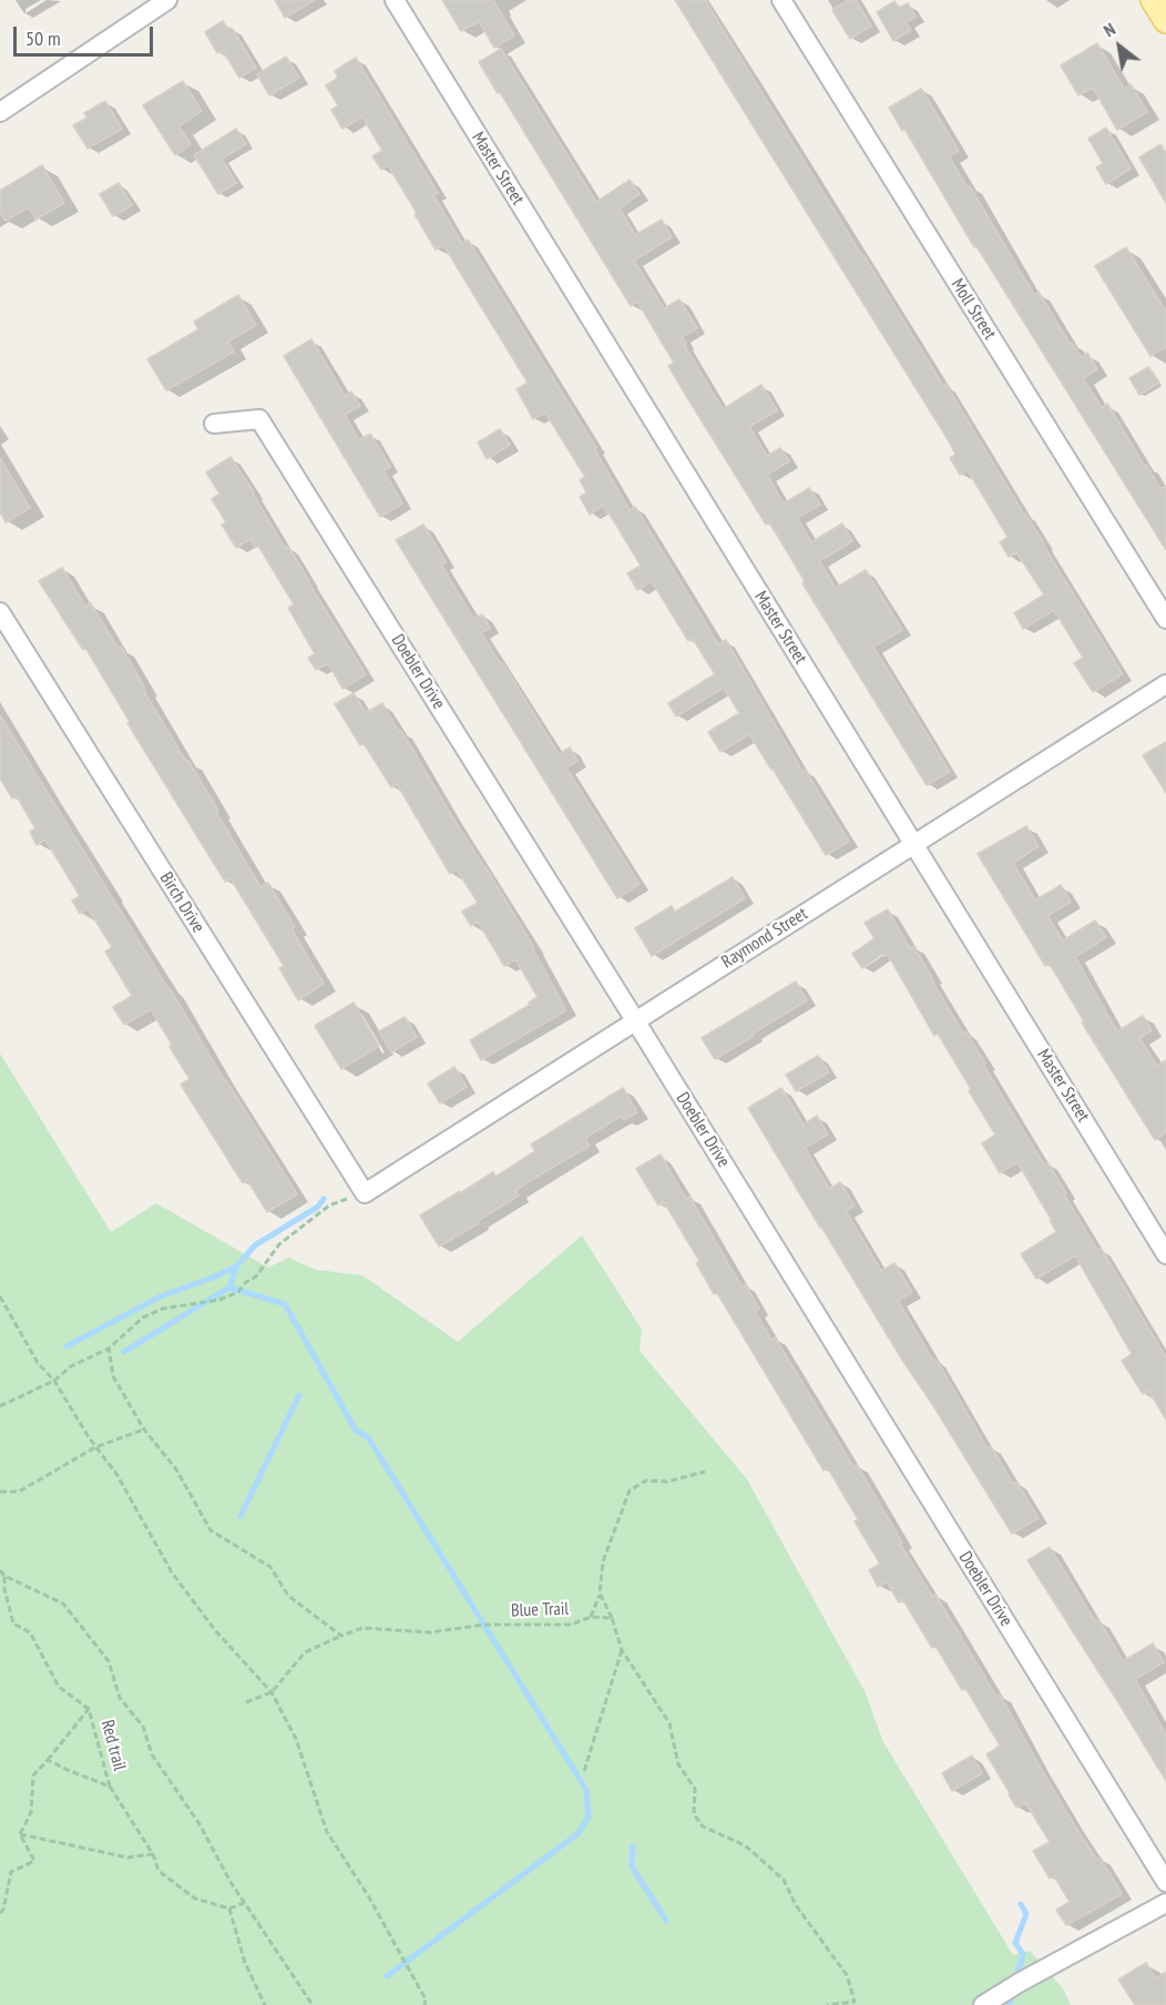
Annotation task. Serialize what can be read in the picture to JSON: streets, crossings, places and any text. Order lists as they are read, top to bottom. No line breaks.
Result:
{"streets":{"street":["Master Street","Moll Street","Doebler Drive","Birch Drive","Raymond Street"],"path":["Blue Trail","Red trail"]},"crossings":[["Master Street","Raymond Street"],["Doebler Drive","Raymond Street"],["Birch Drive","Raymond Street"]],"scale_bar":"50 m","north":"top left"}
